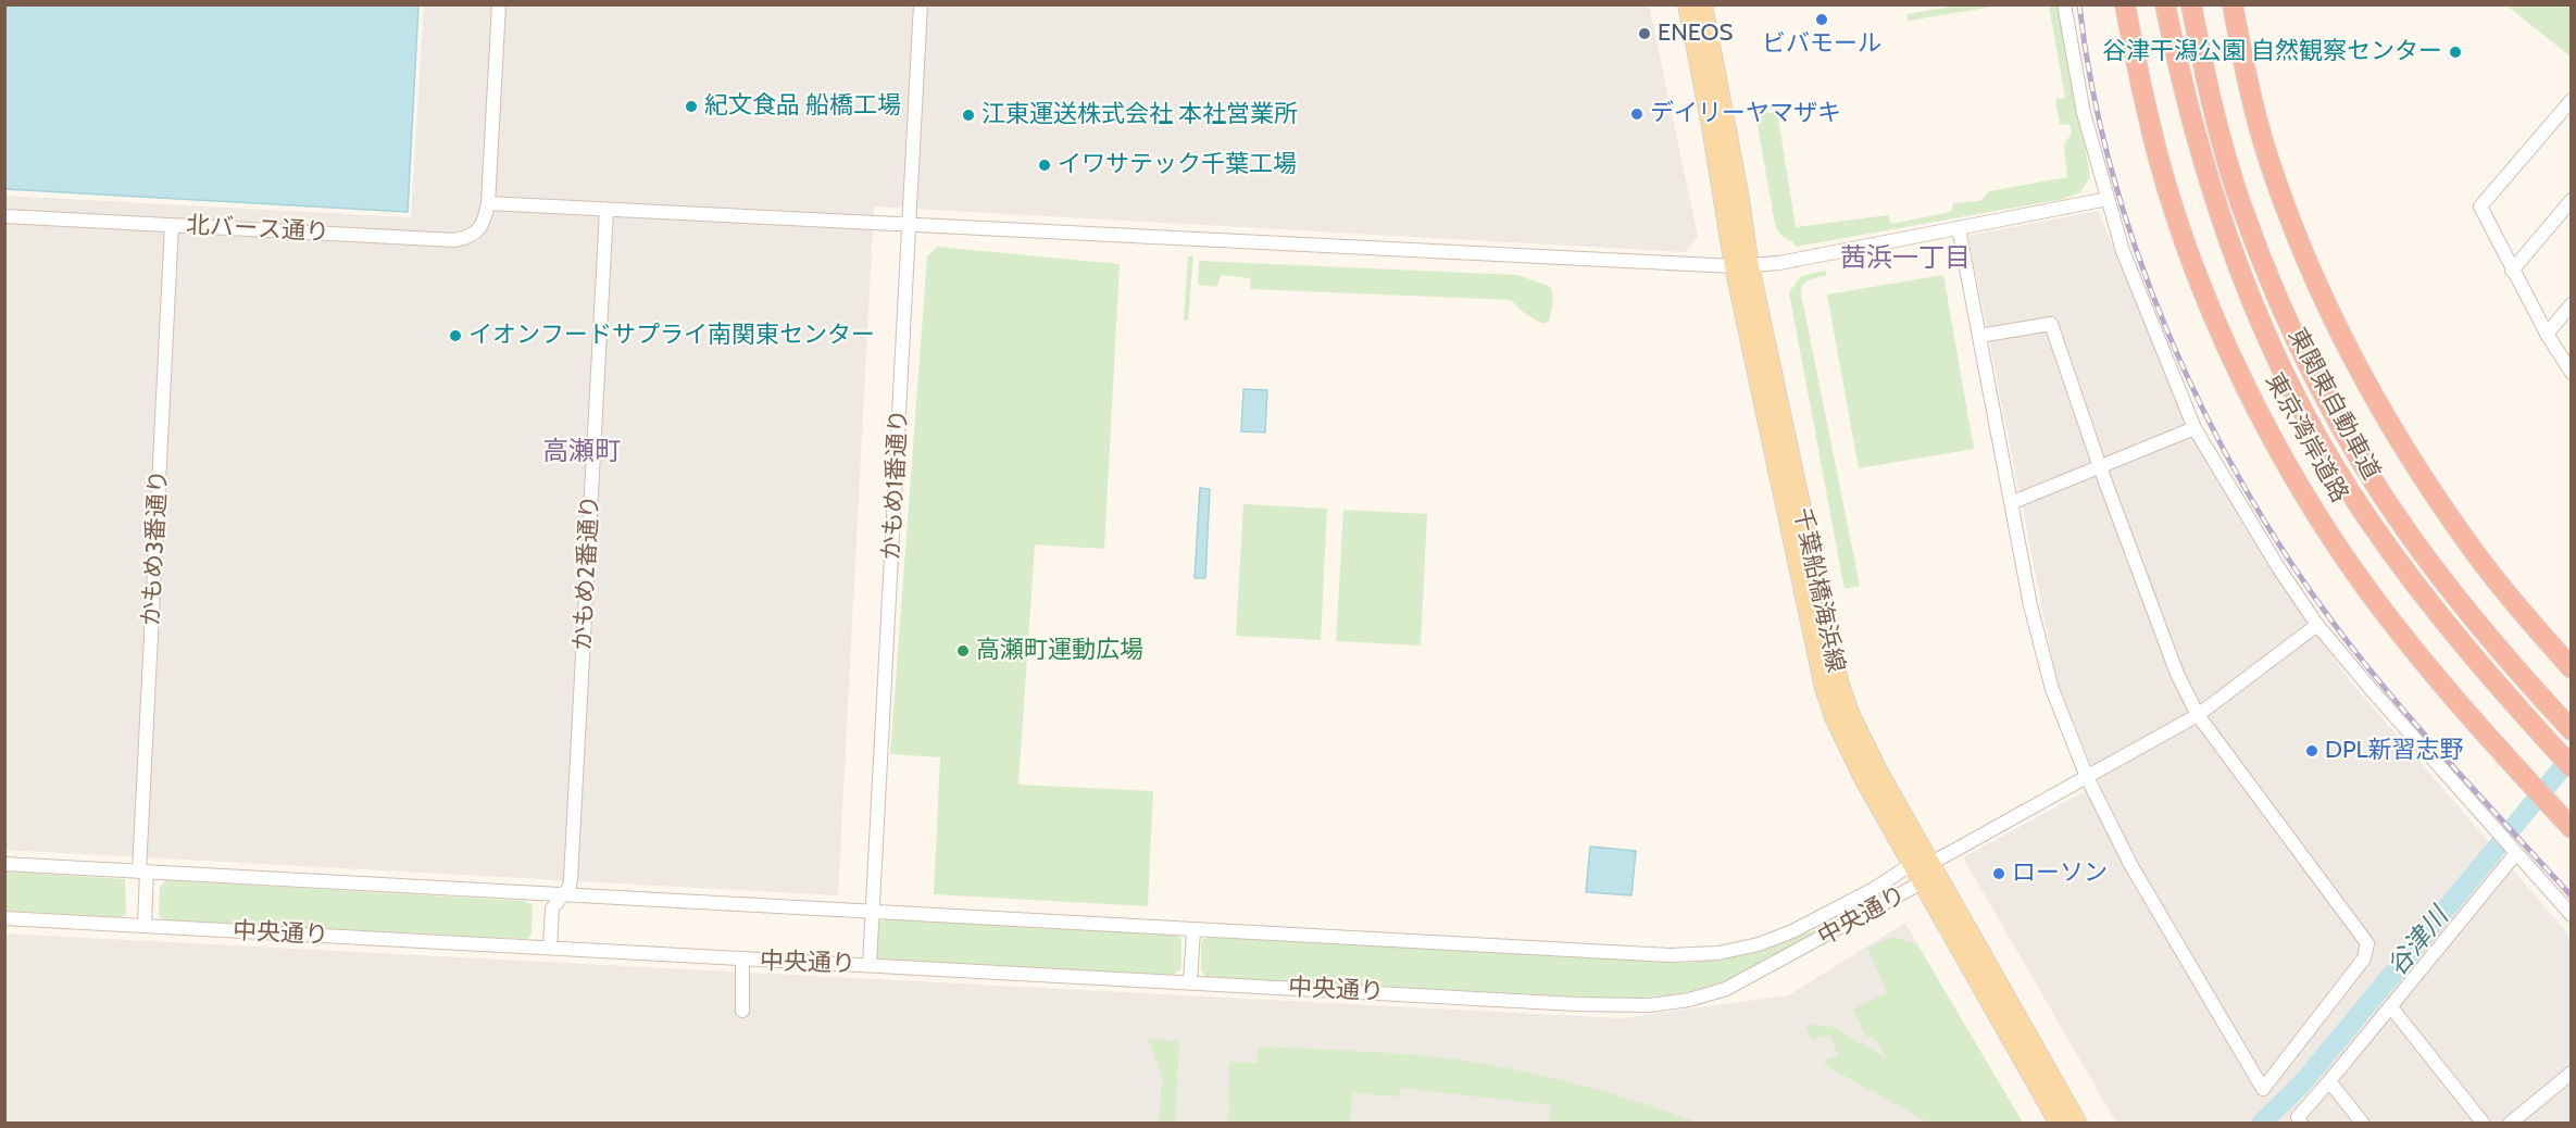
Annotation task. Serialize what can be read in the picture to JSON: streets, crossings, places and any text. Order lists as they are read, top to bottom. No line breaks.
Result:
{"streets":{"highway":["東関東自動車道","東京湾岸道路"],"main road":["千葉船橋海浜線"],"street":["北バース通り","かもめ1番通り","かもめ3番通り","かもめ2番通り","中央通り"]},"crossings":[["北バース通り","かもめ3番通り"],["かもめ1番通り","中央通り"],["かもめ3番通り","中央通り"],["かもめ2番通り","中央通り"],["千葉船橋海浜線","中央通り"]],"districts":["茜浜一丁目","高瀬町"],"water":["谷津川"],"places":["ビバモール","ENEOS","谷津干潟公園 自然観察センター","紀文食品 船橋工場","デイリーヤマザキ","江東運送株式会社 本社営業所","イワサテック千葉工場","イオンフードサプライ南関東センター","高瀬町運動広場","DPL新習志野","ローソン"]}
